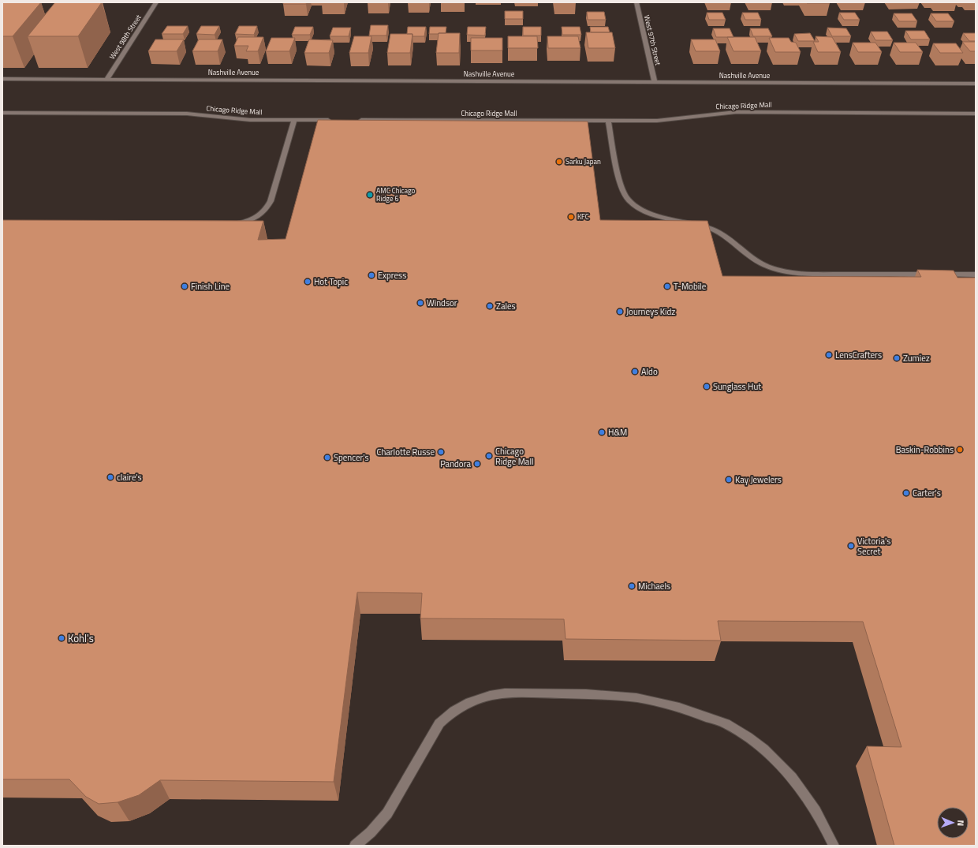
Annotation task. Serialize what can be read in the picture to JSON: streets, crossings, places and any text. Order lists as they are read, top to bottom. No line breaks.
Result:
{"streets":{"street":["West 98th Street","West 97th Street","Nashville Avenue","Chicago Ridge Mall"]},"crossings":[["West 98th Street","Nashville Avenue"],["West 97th Street","Nashville Avenue"]],"places":["Sarku Japan","AMC Chicago Ridge 6","KFC","Express","Hot Topic","Finish Line","T-Mobile","Windsor","Zales","Journeys Kidz","LensCrafters","Zumiez","Aldo","Sunglass Hut","H&M","Baskin-Robbins","Charlotte Russe","Chicago Ridge Mall","Spencer's","Pandora","claire's","Kay Jewelers","Carter's","Victoria's Secret","Michaels","Kohl's"],"north":"right"}
